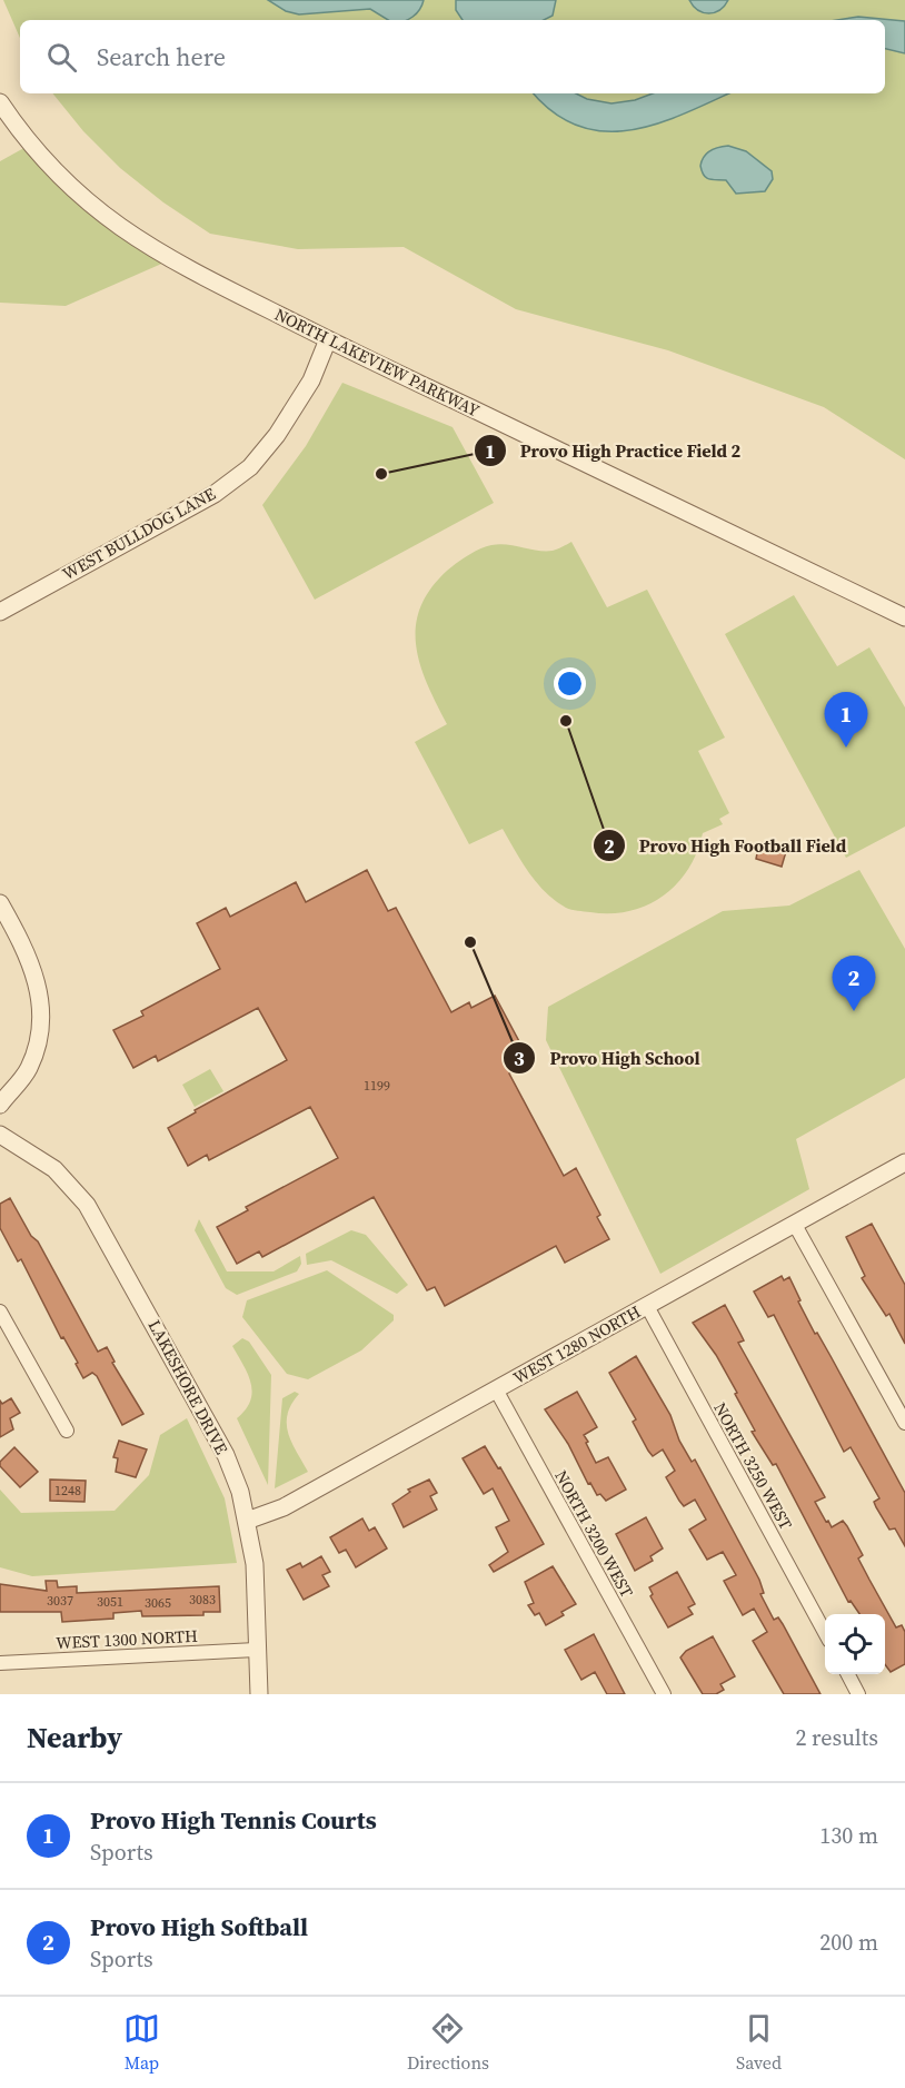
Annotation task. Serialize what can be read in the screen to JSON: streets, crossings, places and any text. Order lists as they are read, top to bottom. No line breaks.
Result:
{"streets":{"street":["NORTH LAKEVIEW PARKWAY","WEST BULLDOG LANE","WEST 1280 NORTH","LAKESHORE DRIVE","NORTH 3250 WEST","NORTH 3200 WEST","WEST 1300 NORTH"]},"crossings":[["NORTH LAKEVIEW PARKWAY","WEST BULLDOG LANE"],["WEST 1280 NORTH","LAKESHORE DRIVE"],["WEST 1280 NORTH","NORTH 3250 WEST"],["WEST 1280 NORTH","NORTH 3200 WEST"],["LAKESHORE DRIVE","WEST 1300 NORTH"]],"places":["Provo High Practice Field 2","Provo High Football Field","Provo High School"],"house_numbers":["1199","1248","3083","3037","3051","3065"],"page":{"search":"Search here","pins":["1","2"],"heading":["Nearby","2 results"],"list":[{"mark":"1","name":"Provo High Tennis Courts","note":"Sports","value":"130 m"},{"mark":"2","name":"Provo High Softball","note":"Sports","value":"200 m"}],"nav":["Map","Directions","Saved"]}}
